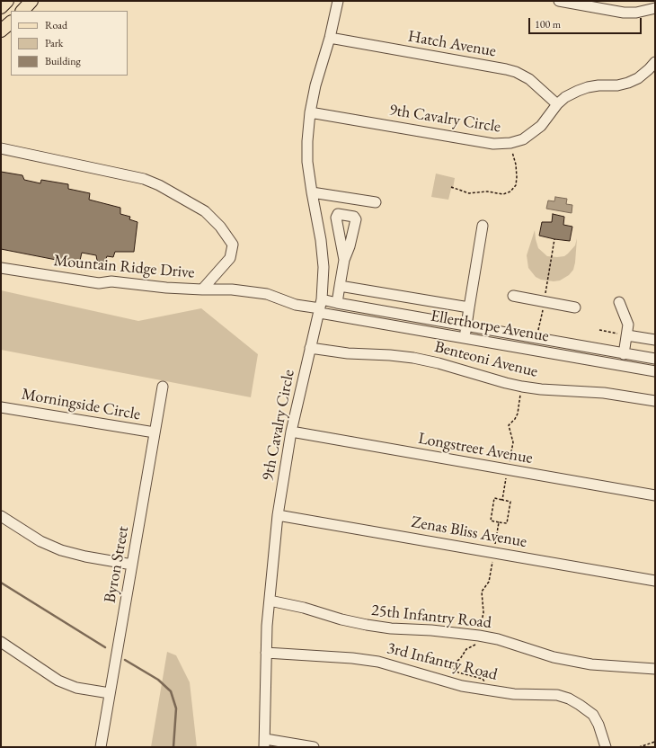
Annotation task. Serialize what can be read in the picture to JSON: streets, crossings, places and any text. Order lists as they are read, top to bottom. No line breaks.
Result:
{"streets":{"street":["Hatch Avenue","9th Cavalry Circle","Mountain Ridge Drive","Ellerthorpe Avenue","Benteoni Avenue","Morningside Circle","Longstreet Avenue","Zenas Bliss Avenue","Byron Street","25th Infantry Road","3rd Infantry Road"]},"crossings":[["Hatch Avenue","9th Cavalry Circle"],["9th Cavalry Circle","Mountain Ridge Drive"],["9th Cavalry Circle","Ellerthorpe Avenue"],["9th Cavalry Circle","Benteoni Avenue"],["9th Cavalry Circle","Longstreet Avenue"],["9th Cavalry Circle","Zenas Bliss Avenue"],["9th Cavalry Circle","25th Infantry Road"],["9th Cavalry Circle","3rd Infantry Road"],["Mountain Ridge Drive","Ellerthorpe Avenue"],["Morningside Circle","Byron Street"]],"legend":["Road","Park","Building"],"scale_bar":"100 m"}
